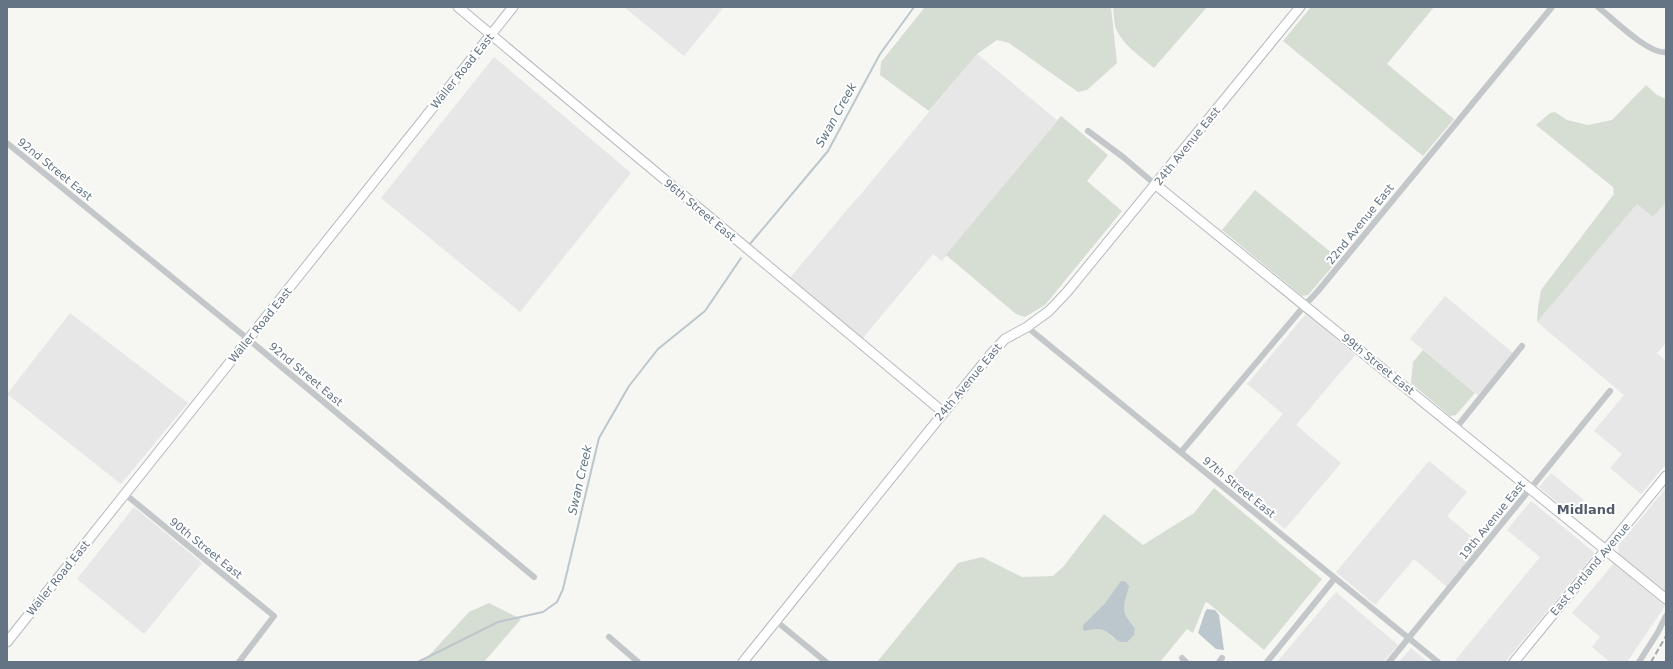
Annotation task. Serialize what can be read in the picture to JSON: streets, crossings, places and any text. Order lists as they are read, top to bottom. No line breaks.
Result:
{"streets":{"street":["Waller Road East","24th Avenue East","92nd Street East","96th Street East","22nd Avenue East","99th Street East","97th Street East","19th Avenue East","90th Street East","East Portland Avenue"]},"crossings":[["Waller Road East","92nd Street East"],["Waller Road East","96th Street East"],["Waller Road East","90th Street East"],["24th Avenue East","96th Street East"],["24th Avenue East","99th Street East"],["24th Avenue East","97th Street East"],["22nd Avenue East","99th Street East"],["22nd Avenue East","97th Street East"],["99th Street East","19th Avenue East"],["99th Street East","East Portland Avenue"],["97th Street East","19th Avenue East"]],"districts":["Midland"],"water":["Swan Creek"]}
